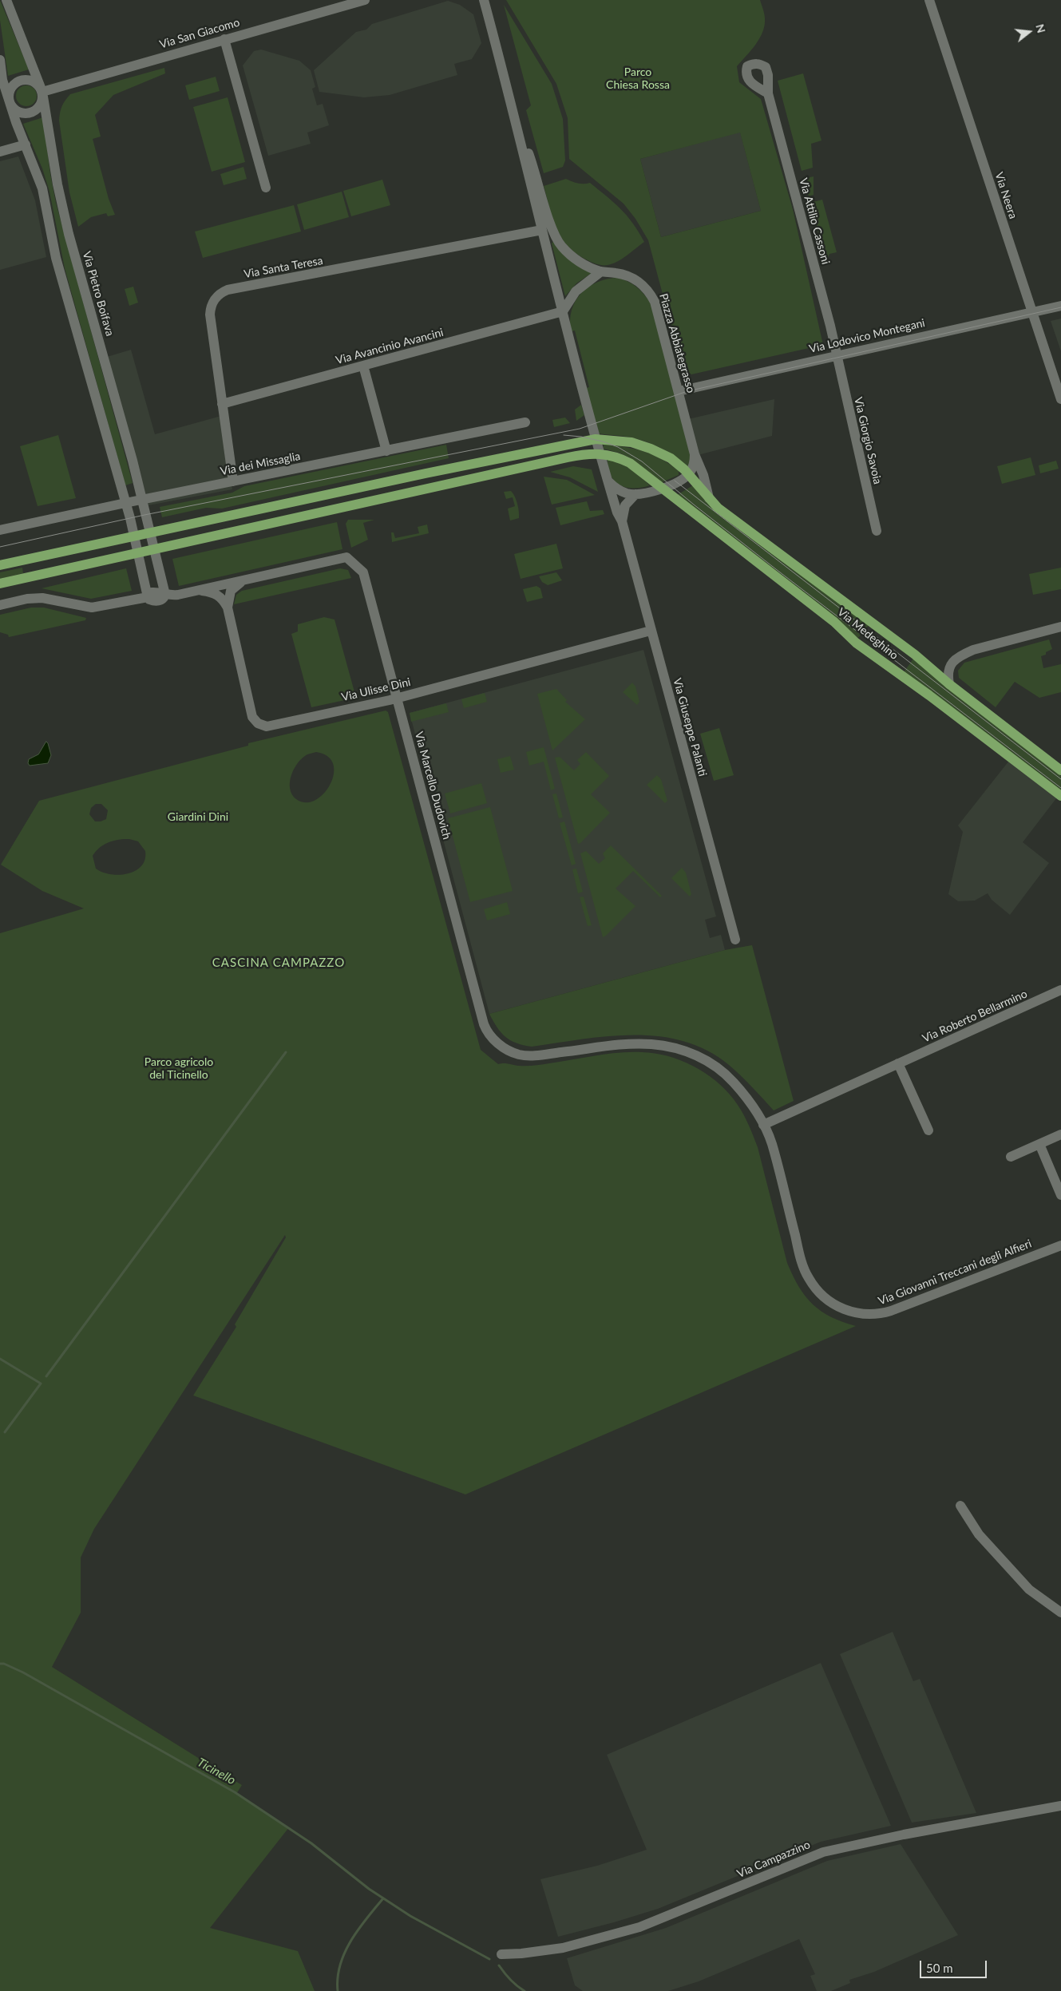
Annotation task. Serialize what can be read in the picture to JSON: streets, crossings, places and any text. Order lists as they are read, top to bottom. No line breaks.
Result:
{"streets":{"main road":["Via Medeghino"],"street":["Via San Giacomo","Via Neera","Via Attilio Cassoni","Via Santa Teresa","Via Pietro Boifava","Via Lodovico Montegani","Piazza Abbiategrasso","Via Avancinio Avancini","Via Giorgio Savoia","Via dei Missaglia","Via Ulisse Dini","Via Giuseppe Palanti","Via Marcello Dudovich","Via Roberto Bellarmino","Via Giovanni Treccani degli Alfieri","Via Campazzino"]},"crossings":[["Via San Giacomo","Via Pietro Boifava"],["Via Neera","Via Lodovico Montegani"],["Via Attilio Cassoni","Via Lodovico Montegani"],["Via Attilio Cassoni","Via Giorgio Savoia"],["Via Santa Teresa","Piazza Abbiategrasso"],["Via Santa Teresa","Via Avancinio Avancini"],["Via Santa Teresa","Via dei Missaglia"],["Via Pietro Boifava","Via dei Missaglia"],["Via Lodovico Montegani","Piazza Abbiategrasso"],["Via Lodovico Montegani","Via Giorgio Savoia"],["Piazza Abbiategrasso","Via Medeghino"],["Via Ulisse Dini","Via Giuseppe Palanti"],["Via Ulisse Dini","Via Marcello Dudovich"],["Via Marcello Dudovich","Via Giovanni Treccani degli Alfieri"],["Via Roberto Bellarmino","Via Giovanni Treccani degli Alfieri"]],"districts":["CASCINA CAMPAZZO"],"water":["Ticinello"],"parks":["Parco Chiesa Rossa","Giardini Dini","Parco agricolo del Ticinello"],"scale_bar":"50 m","north":"right"}
